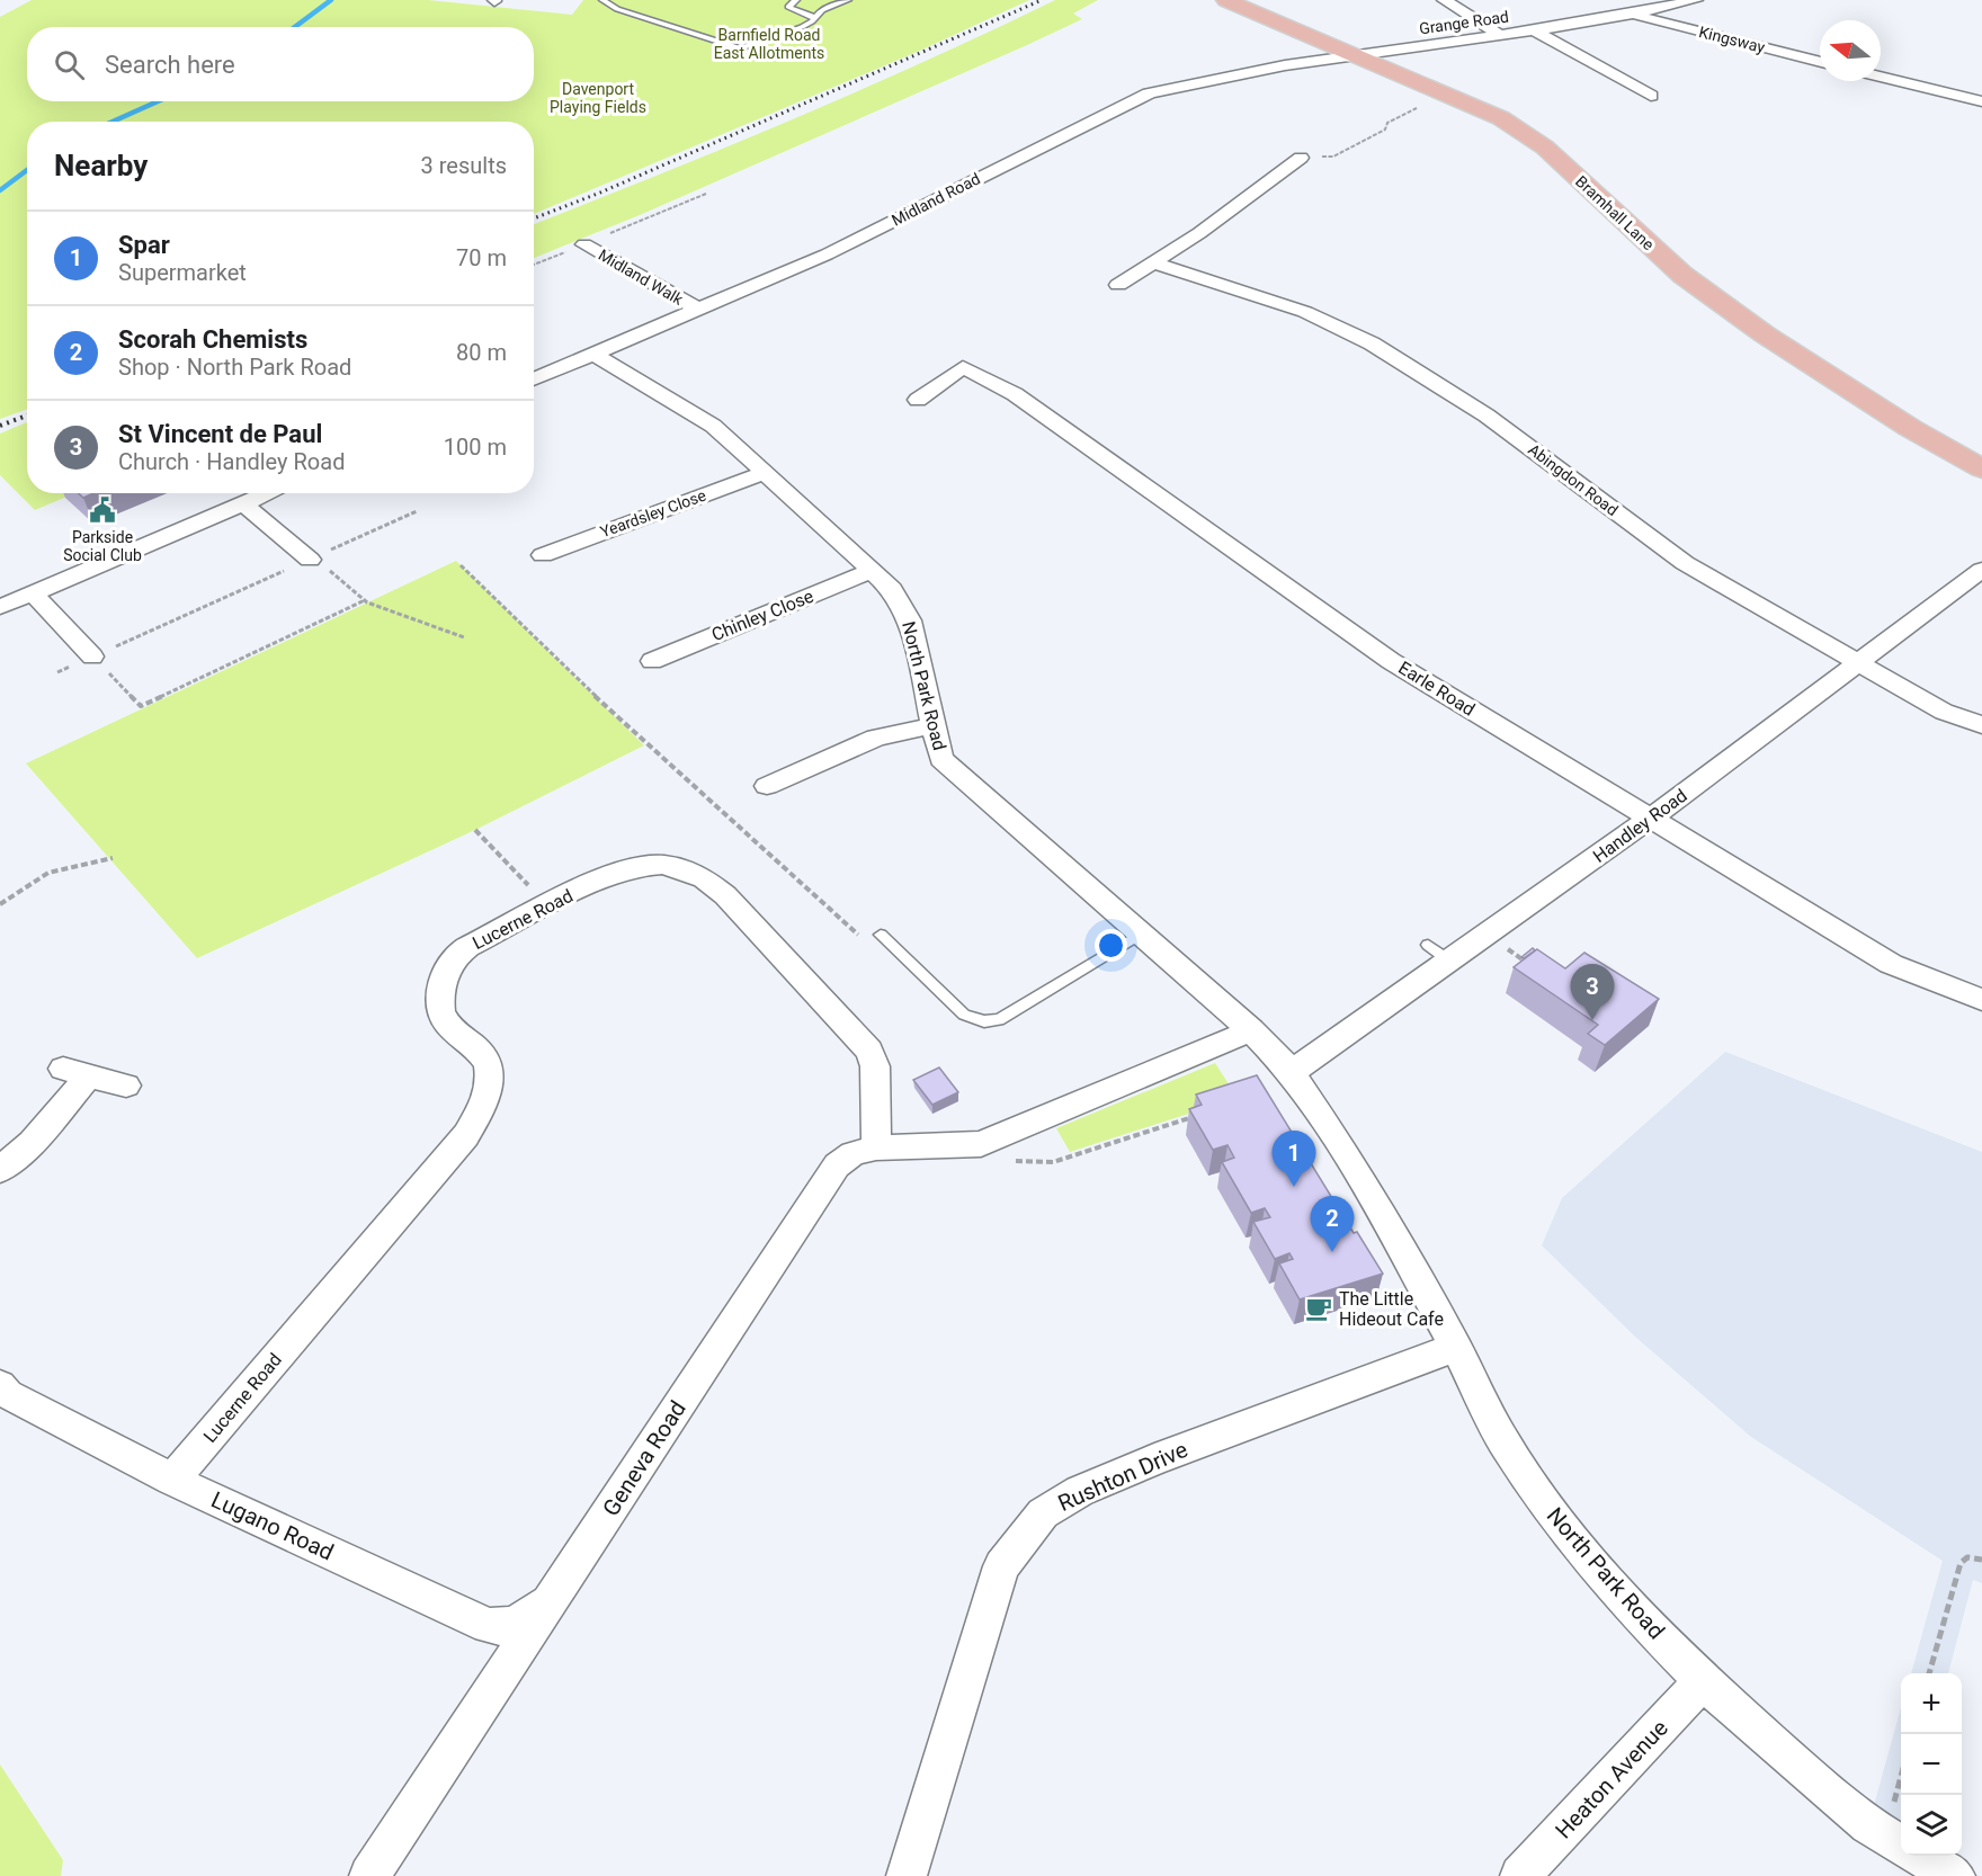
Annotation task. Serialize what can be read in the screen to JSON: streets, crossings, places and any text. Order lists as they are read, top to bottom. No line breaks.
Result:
{"streets":{"main road":["Bramhall Lane"],"street":["Grange Road","Kingsway","Midland Road","Midland Walk","Abingdon Road","Yeardsley Close","Chinley Close","North Park Road","Earle Road","Handley Road","Lucerne Road","Geneva Road","Rushton Drive","Lugano Road","Heaton Avenue"]},"crossings":[["Grange Road","Kingsway"],["Grange Road","Midland Road"],["Grange Road","Bramhall Lane"],["Midland Road","Bramhall Lane"],["Midland Road","Midland Walk"],["Midland Road","North Park Road"],["Abingdon Road","Handley Road"],["Yeardsley Close","North Park Road"],["Chinley Close","North Park Road"],["North Park Road","Handley Road"],["North Park Road","Rushton Drive"],["North Park Road","Heaton Avenue"],["Earle Road","Handley Road"],["Lucerne Road","Geneva Road"],["Lucerne Road","Lugano Road"],["Geneva Road","Lugano Road"]],"parks":["Barnfield Road East Allotments","Davenport Playing Fields"],"places":{"public building":["Parkside Social Club"],"cafe":["The Little Hideout Cafe"]},"north":"left","page":{"search":"Search here","heading":["Nearby","3 results"],"list":[{"mark":"1","name":"Spar","note":"Supermarket","value":"70 m"},{"mark":"2","name":"Scorah Chemists","note":"Shop · North Park Road","value":"80 m"},{"mark":"3","name":"St Vincent de Paul","note":"Church · Handley Road","value":"100 m"}],"pins":["3","1","2"],"map_buttons":["+","−"]}}
